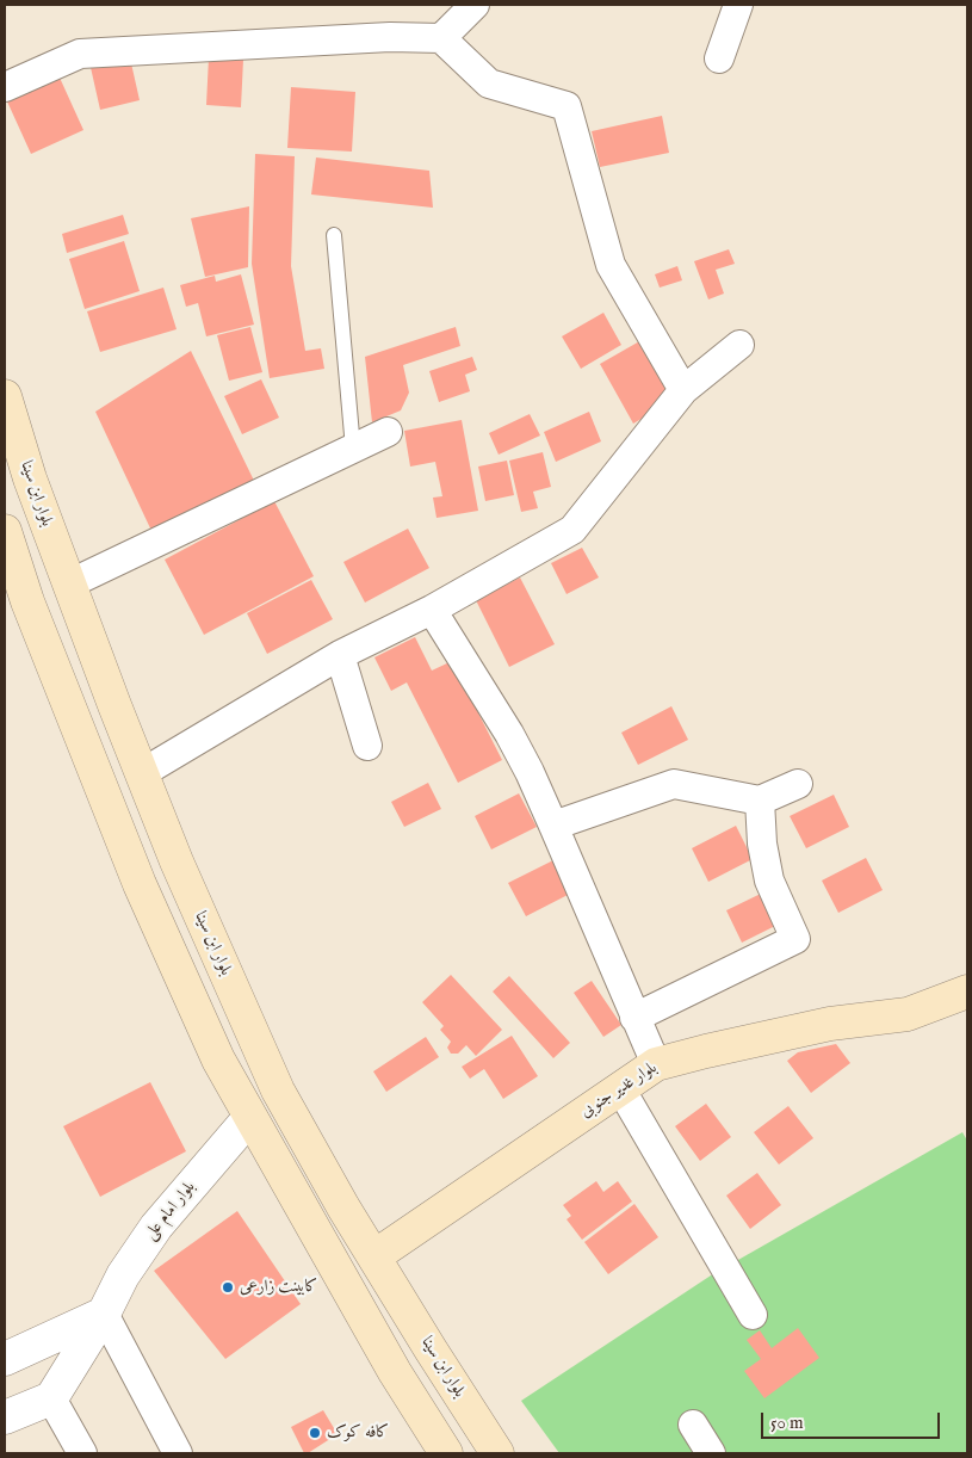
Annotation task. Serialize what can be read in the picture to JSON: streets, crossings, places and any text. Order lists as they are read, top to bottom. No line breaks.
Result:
{"streets":{"main road":["بلوار ابن سینا","بلوار غدیر جنوبی"],"street":["بلوار امام علی"]},"crossings":[["بلوار ابن سینا","بلوار غدیر جنوبی"]],"places":["کابینت زارعی","کافه کوک"],"scale_bar":"50 m"}
